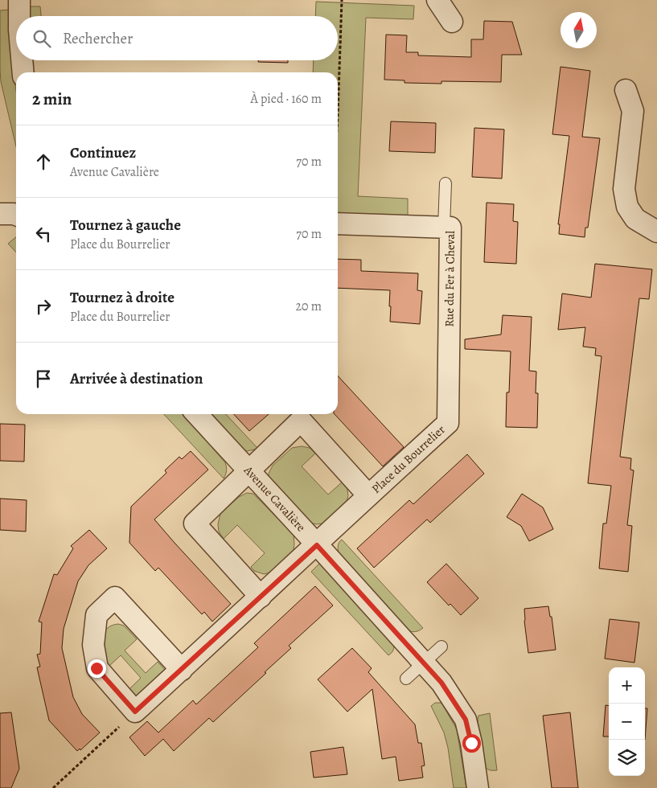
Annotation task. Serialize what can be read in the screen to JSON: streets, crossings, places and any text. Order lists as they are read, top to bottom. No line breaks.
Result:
{"streets":{"street":["Rue du Fer à Cheval","Place du Bourrelier","Avenue Cavalière"]},"crossings":[["Rue du Fer à Cheval","Place du Bourrelier"],["Place du Bourrelier","Avenue Cavalière"]],"north":"top","page":{"search":"Rechercher","heading":["2 min","À pied · 160 m"],"list":[["Continuez","Avenue Cavalière","70 m"],["Tournez à gauche","Place du Bourrelier","70 m"],["Tournez à droite","Place du Bourrelier","20 m"],"Arrivée à destination"],"map_buttons":["+","−"]}}
